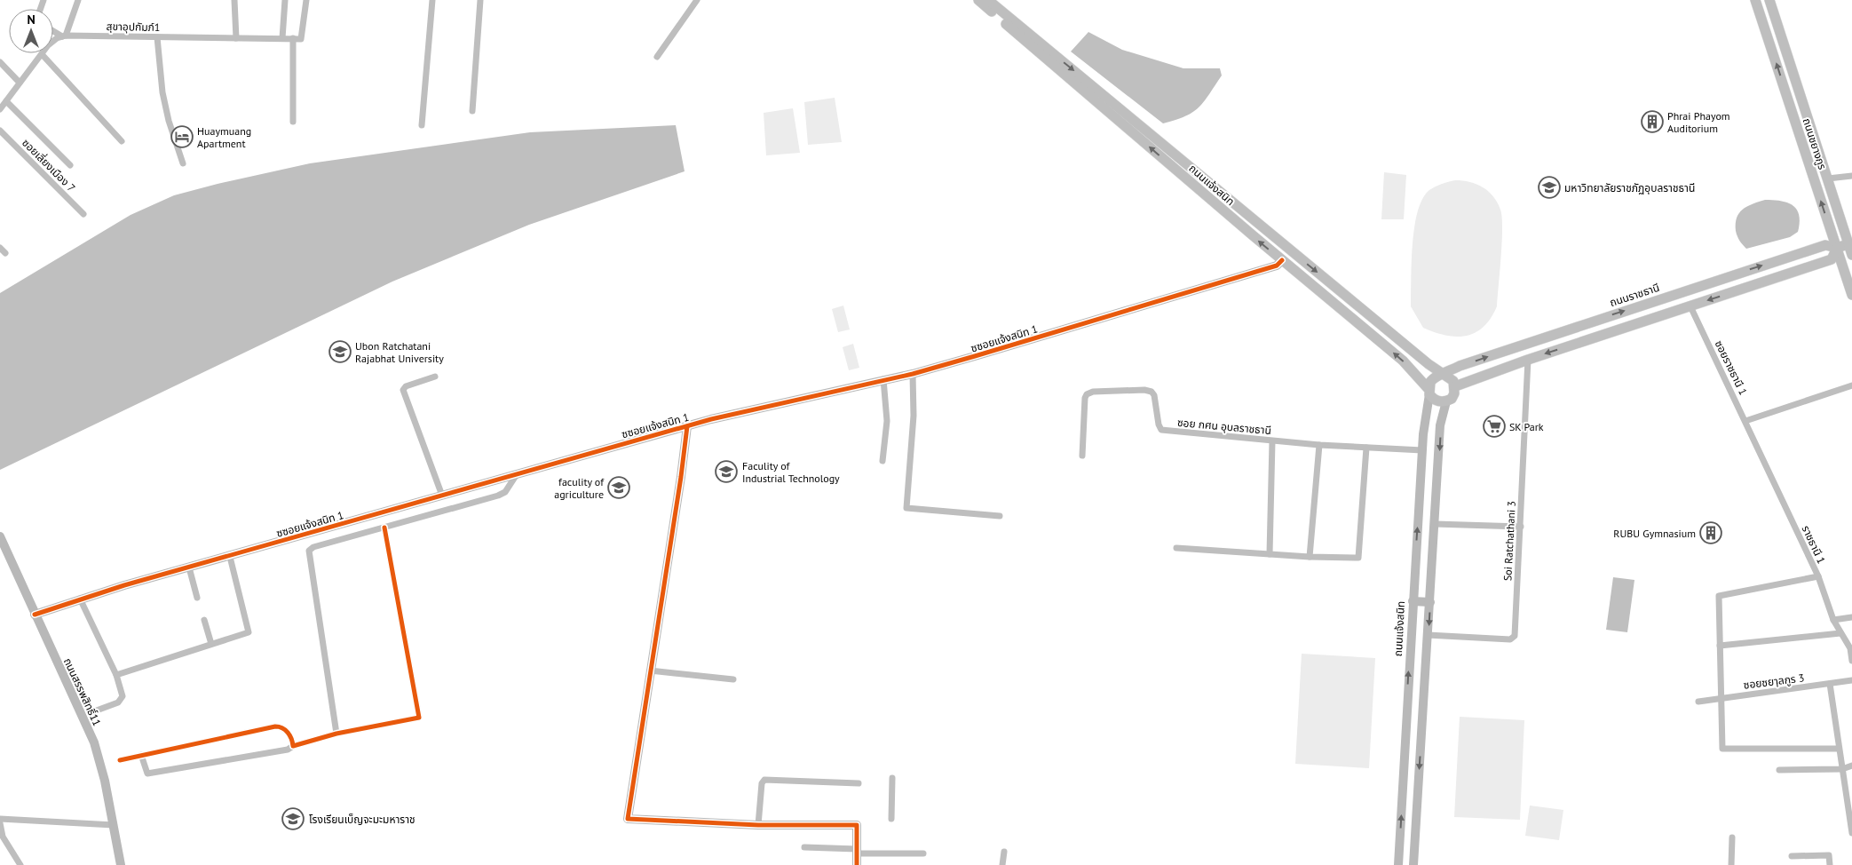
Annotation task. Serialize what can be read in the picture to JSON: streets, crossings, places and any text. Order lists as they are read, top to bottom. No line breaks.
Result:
{"streets":{"main road":["ถนนชยางกูร","ถนนแจ้งสนิท","ถนนราชธานี"],"street":["สุขาอุปกัมภ์1","ซอยเลี่ยงเมือง 7","ซซอยแจ้งสนิท 1","ซอยราชธานี 1","ซอย กศน อุบลราชธานี","Soi Ratchathani 3","ราชธานี 1","ซอยซยๅลกูร 3","ถนนสรรพสิทธิ์11"]},"crossings":[["ถนนชยางกูร","ถนนราชธานี"],["ถนนแจ้งสนิท","ถนนราชธานี"],["ถนนแจ้งสนิท","ซซอยแจ้งสนิท 1"],["ถนนแจ้งสนิท","ซอย กศน อุบลราชธานี"],["ซซอยแจ้งสนิท 1","ถนนสรรพสิทธิ์11"],["ซอยราชธานี 1","ราชธานี 1"]],"places":{"building":["Phrai Phayom Auditorium","RUBU Gymnasium"],"hotel":["Huaymuang Apartment"],"school or university":["มหาวิทยาลัยราชภัฏอุบลราชธานี","Ubon Ratchatani Rajabhat University","Faculity of Industrial Technology","faculity of agriculture","โรงเรียนเบ็ญจะมะมหาราช"],"supermarket":["SK Park"]},"north":"top"}
